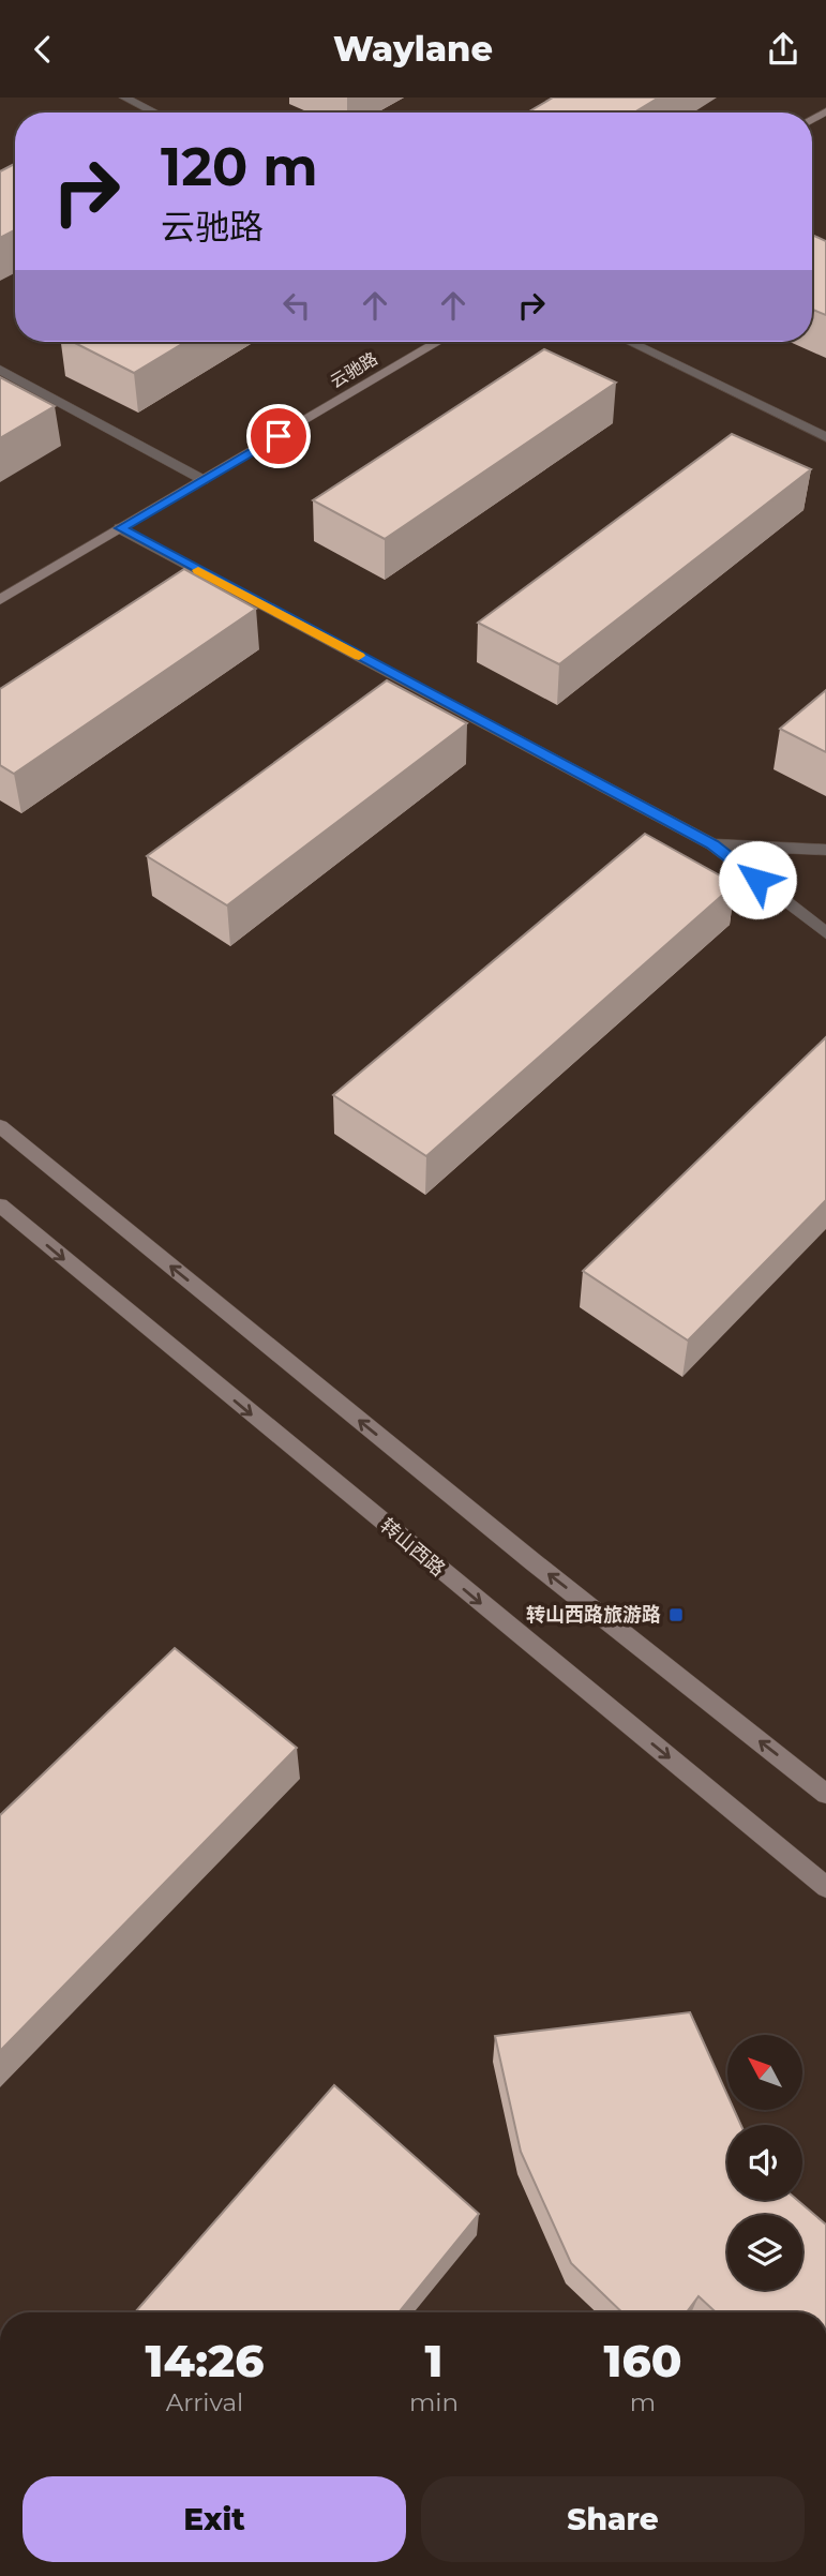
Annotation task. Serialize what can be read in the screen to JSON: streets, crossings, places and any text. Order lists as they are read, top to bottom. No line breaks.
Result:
{"streets":{"main road":["云驰路","转山西路"]},"places":{"transit":["转山西路旅游路"]},"north":"top left","page":{"header":"Waylane","turn":["120 m","云驰路"],"eta":["14:26","Arrival","1","min","160","m"],"buttons":["Exit","Share"]}}
